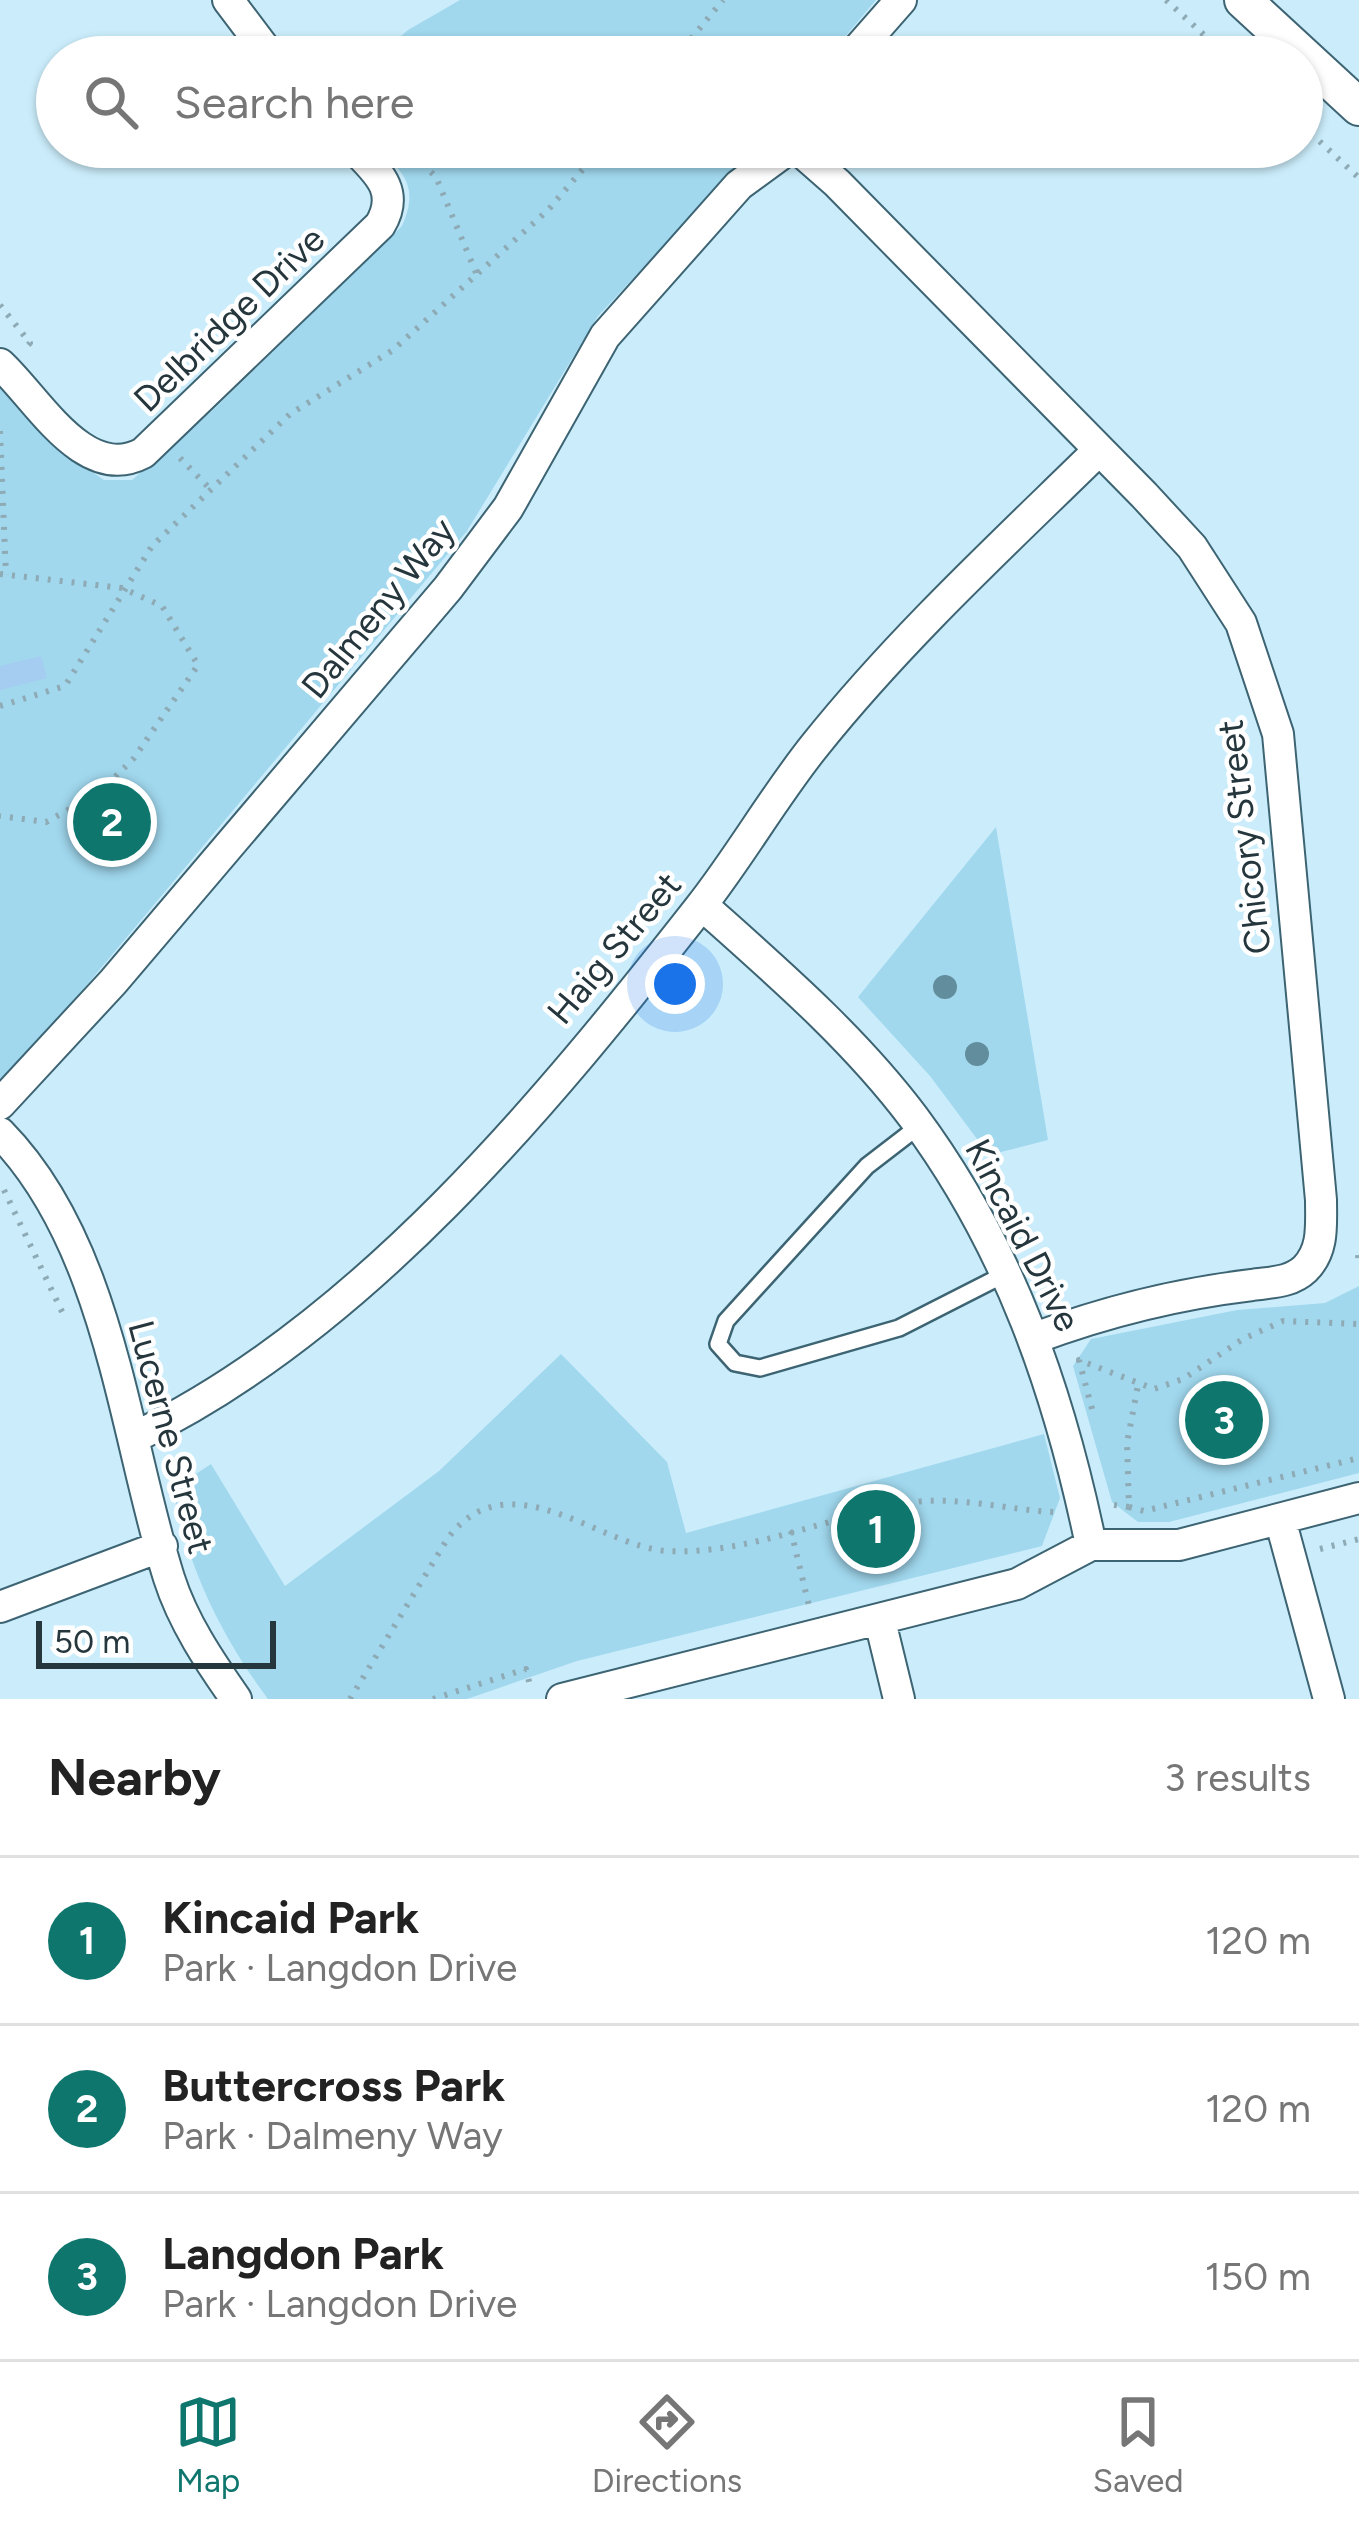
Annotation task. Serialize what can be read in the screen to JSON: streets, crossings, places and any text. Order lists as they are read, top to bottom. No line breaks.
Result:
{"streets":{"street":["Delbridge Drive","Dalmeny Way","Chicory Street","Haig Street","Kincaid Drive","Lucerne Street"]},"crossings":[["Chicory Street","Haig Street"],["Chicory Street","Kincaid Drive"],["Haig Street","Kincaid Drive"],["Haig Street","Lucerne Street"]],"scale_bar":"50 m","page":{"search":"Search here","pins":["2","3","1"],"scale":"50 m","heading":["Nearby","3 results"],"list":[{"mark":"1","name":"Kincaid Park","note":"Park · Langdon Drive","value":"120 m"},{"mark":"2","name":"Buttercross Park","note":"Park · Dalmeny Way","value":"120 m"},{"mark":"3","name":"Langdon Park","note":"Park · Langdon Drive","value":"150 m"}],"nav":["Map","Directions","Saved"]}}
